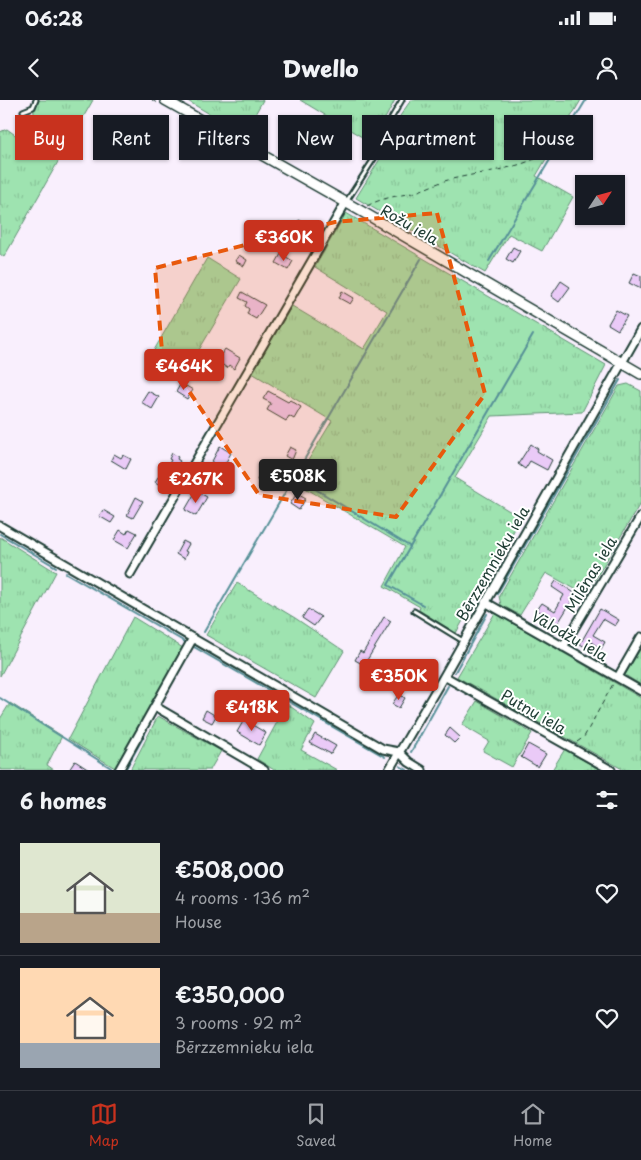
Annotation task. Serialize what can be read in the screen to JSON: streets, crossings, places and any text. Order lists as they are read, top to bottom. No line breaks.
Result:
{"streets":{"street":["Rožu iela","Bērzzemnieku iela","Milēnas iela","Vālodžu iela","Putnu iela"]},"crossings":[["Rožu iela","Bērzzemnieku iela"],["Bērzzemnieku iela","Vālodžu iela"],["Bērzzemnieku iela","Putnu iela"],["Milēnas iela","Vālodžu iela"]],"north":"top right","page":{"status":"06:28","header":"Dwello","chip":["Buy","Rent","Filters","New","Apartment","House"],"price":["€360K","€464K","€508K","€267K","€350K","€418K"],"heading":"6 homes","list":[{"name":"€508,000","note":"4 rooms · 136 m² · House"},{"name":"€350,000","note":"3 rooms · 92 m² · Bērzzemnieku iela"}],"tabs":["Map","Saved","Home"]}}
